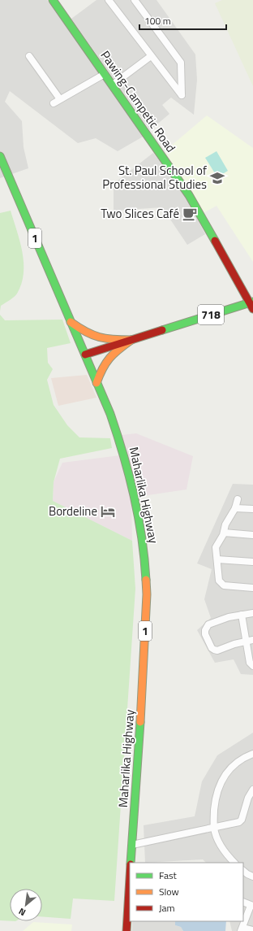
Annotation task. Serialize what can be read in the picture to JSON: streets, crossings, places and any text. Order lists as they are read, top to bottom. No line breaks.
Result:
{"streets":{"main road":["Pawing-Campetic Road","1","718","Maharlika Highway"]},"crossings":[["Pawing-Campetic Road","718"],["718","Maharlika Highway"]],"places":{"school or university":["St. Paul School of Professional Studies"],"cafe":["Two Slices Café"],"hotel":["Bordeline"]},"legend":["Fast","Slow","Jam"],"scale_bar":"100 m","north":"bottom left"}
